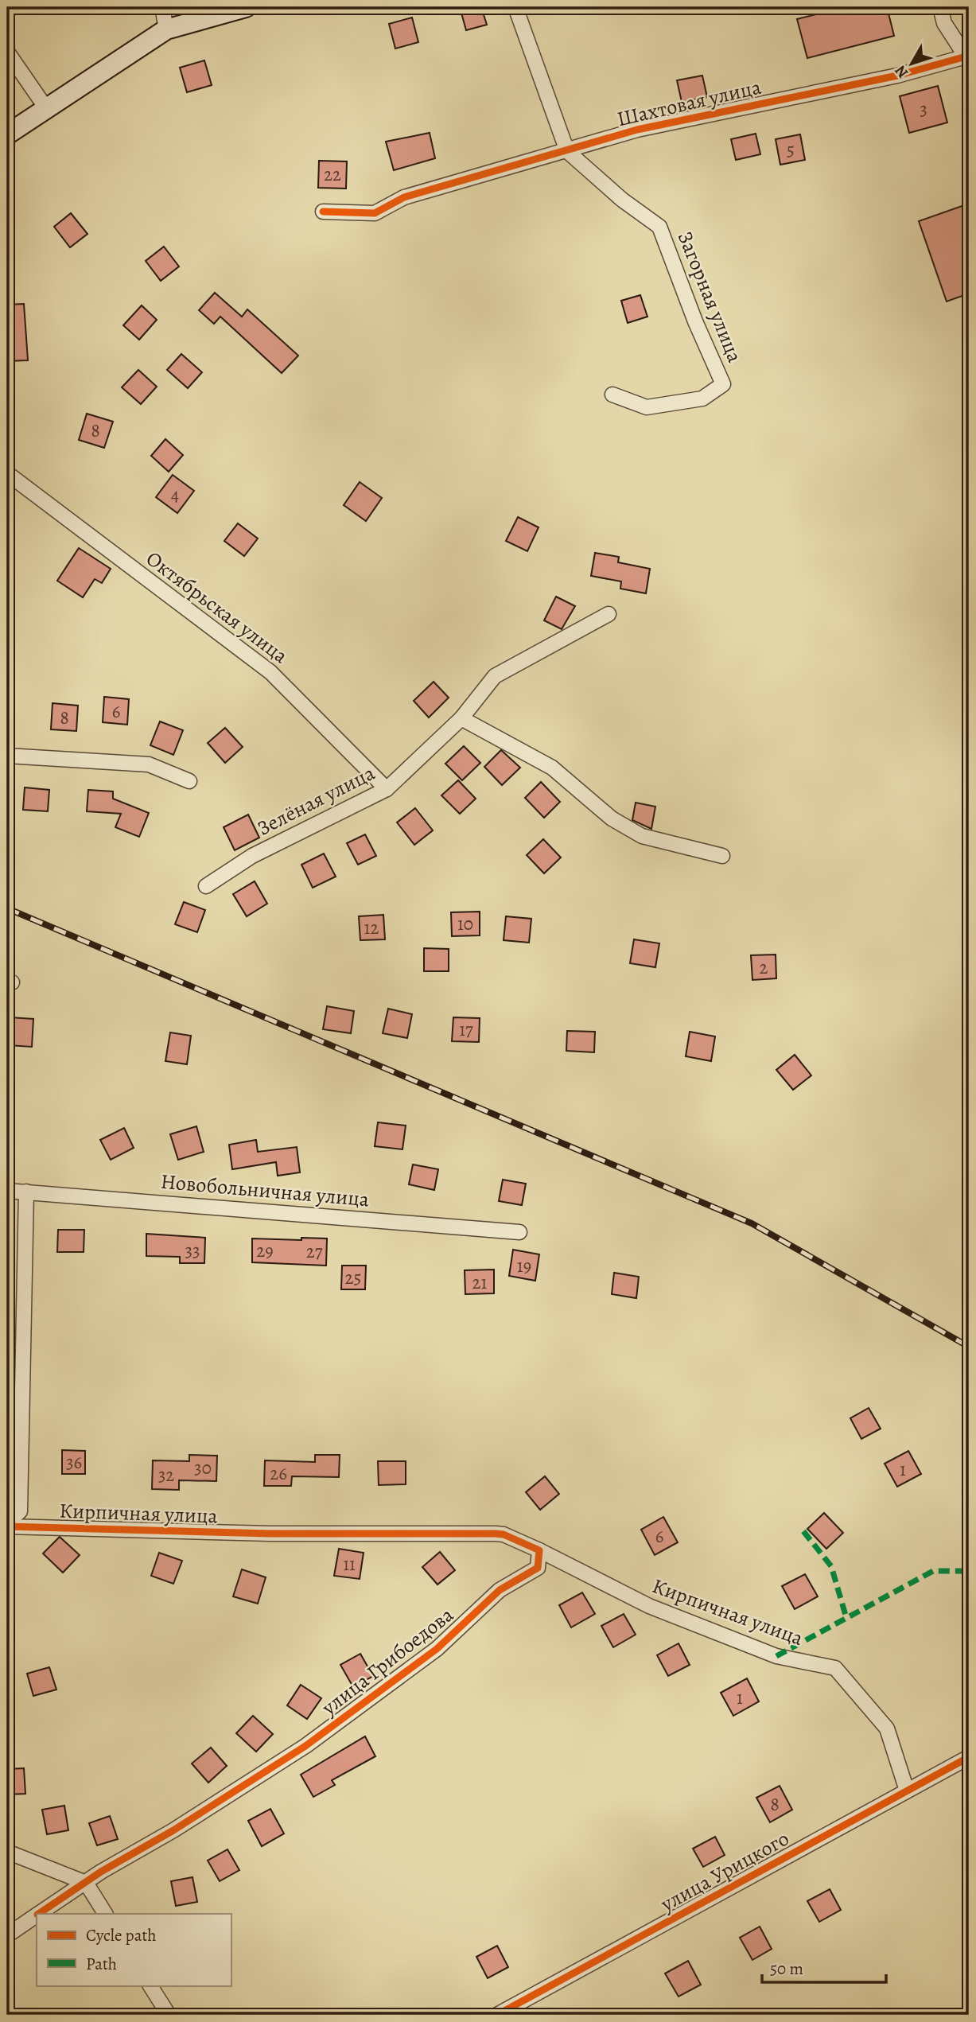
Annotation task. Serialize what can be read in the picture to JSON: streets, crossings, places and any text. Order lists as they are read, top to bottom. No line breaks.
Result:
{"streets":{"street":["Шахтовая улица","Загорная улица","Октябрьская улица","Зелёная улица","Новобольничная улица","Кирпичная улица","улица Грибоедова","улица Урицкого"]},"crossings":[["Шахтовая улица","Загорная улица"],["Октябрьская улица","Зелёная улица"],["Кирпичная улица","улица Грибоедова"],["Кирпичная улица","улица Урицкого"]],"house_numbers":["3","5","22","8","4","6","8","10","12","2","17","33","29","27","19","25","21","36","30","1","26","32","6","11","1","8"],"legend":["Cycle path","Path"],"scale_bar":"50 m","north":"bottom left"}
